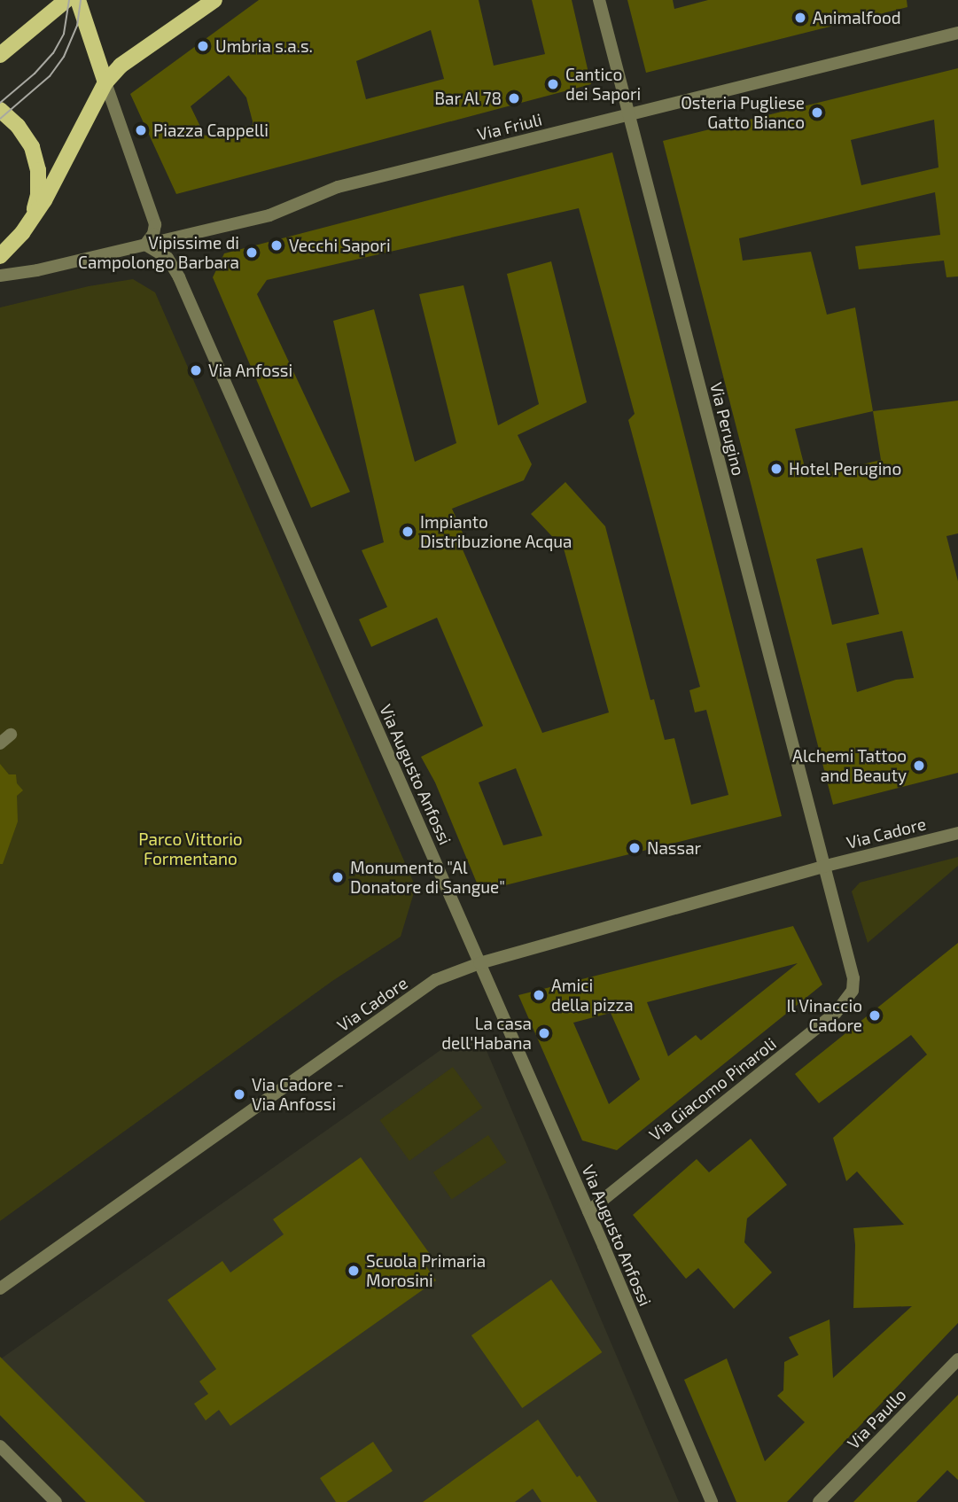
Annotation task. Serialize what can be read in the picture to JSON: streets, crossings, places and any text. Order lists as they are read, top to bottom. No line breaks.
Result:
{"streets":{"street":["Via Friuli","Via Perugino","Via Augusto Anfossi","Via Cadore","Via Giacomo Pinaroli","Via Paullo"]},"crossings":[["Via Friuli","Via Perugino"],["Via Friuli","Via Augusto Anfossi"],["Via Perugino","Via Cadore"],["Via Perugino","Via Giacomo Pinaroli"],["Via Augusto Anfossi","Via Cadore"],["Via Augusto Anfossi","Via Giacomo Pinaroli"],["Via Cadore","Via Giacomo Pinaroli"]],"parks":["Parco Vittorio Formentano"],"places":["Animalfood","Umbria s.a.s.","Cantico dei Sapori","Bar Al 78","Osteria Pugliese Gatto Bianco","Piazza Cappelli","Vecchi Sapori","Vipissime di Campolongo Barbara","Via Anfossi","Hotel Perugino","Impianto Distribuzione Acqua","Alchemi Tattoo and Beauty","Nassar","Monumento \"Al Donatore di Sangue\"","Amici della pizza","Il Vinaccio Cadore","La casa dell'Habana","Via Cadore - Via Anfossi","Scuola Primaria Morosini"]}
